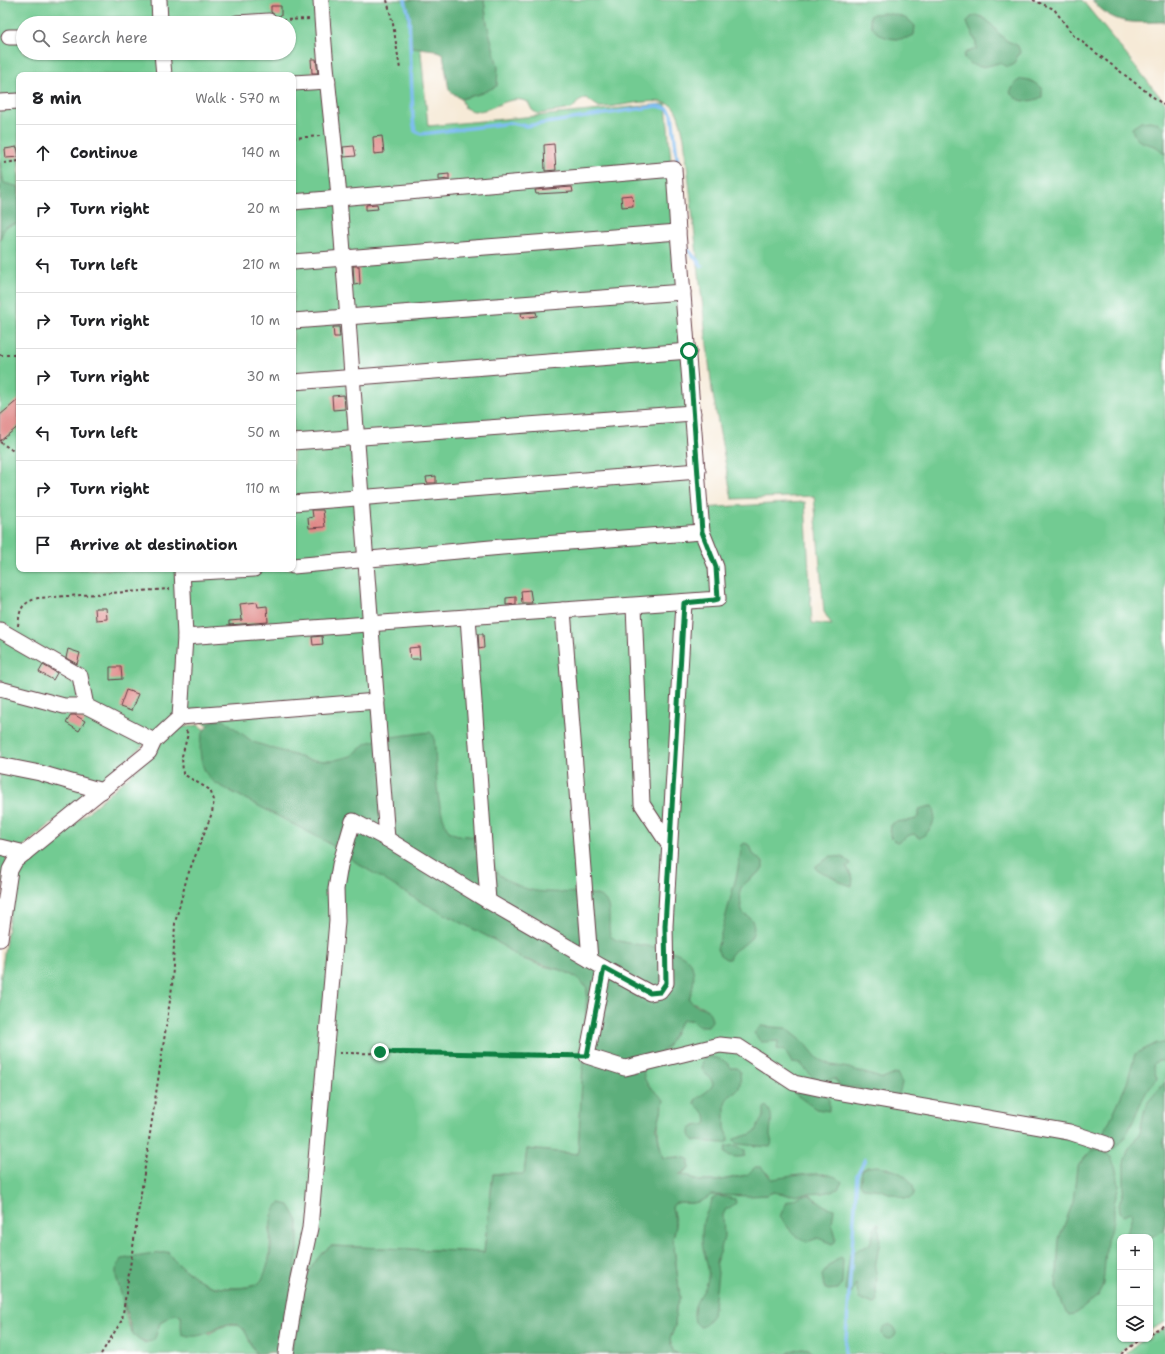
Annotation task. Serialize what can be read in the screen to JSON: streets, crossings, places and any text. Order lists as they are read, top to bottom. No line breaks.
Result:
{"page":{"search":"Search here","heading":["8 min","Walk · 570 m"],"list":[["Continue","140 m"],["Turn right","20 m"],["Turn left","210 m"],["Turn right","10 m"],["Turn right","30 m"],["Turn left","50 m"],["Turn right","110 m"],"Arrive at destination"],"map_buttons":["+","−"]}}
